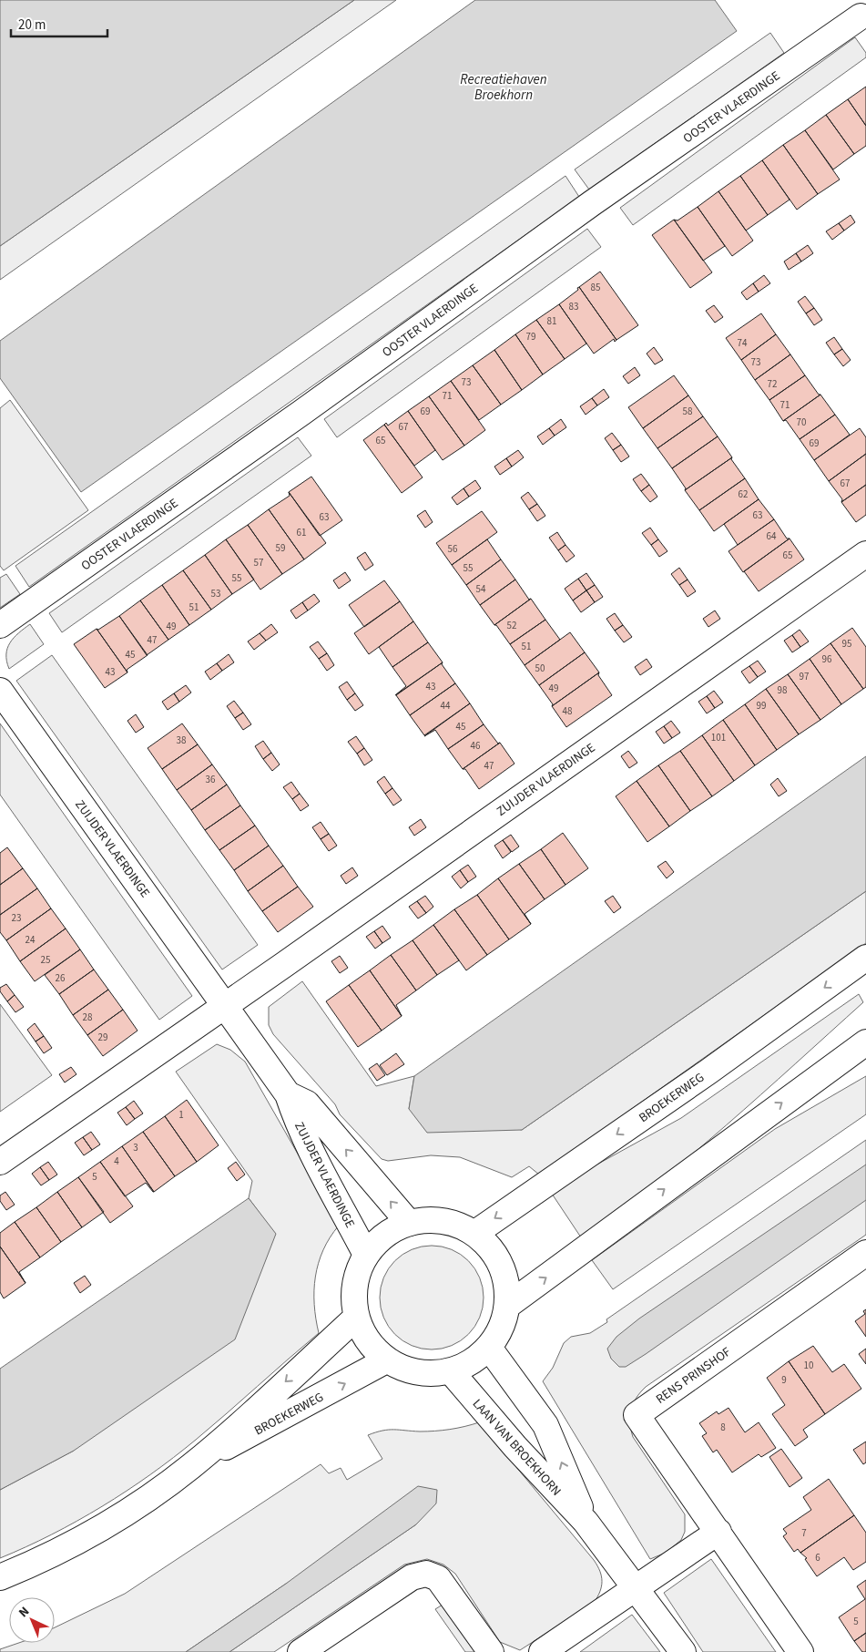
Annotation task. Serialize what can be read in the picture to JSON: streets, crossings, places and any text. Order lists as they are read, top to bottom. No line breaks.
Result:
{"streets":{"street":["OOSTER VLAERDINGE","ZUIJDER VLAERDINGE","BROEKERWEG","RENS PRINSHOF","LAAN VAN BROEKHORN"]},"crossings":[["ZUIJDER VLAERDINGE","BROEKERWEG"],["ZUIJDER VLAERDINGE","LAAN VAN BROEKHORN"],["BROEKERWEG","LAAN VAN BROEKHORN"]],"water":["Recreatiehaven Broekhorn"],"house_numbers":["85","83","81","79","74","73","73","72","71","71","69","58","70","67","65","69","67","62","63","63","61","64","59","56","65","57","55","55","54","53","51","52","49","47","95","51","45","96","50","43","97","43","49","98","44","99","48","45","101","38","46","47","36","23","24","25","26","28","29","1","3","4","5","10","9","8","7","6","5"],"scale_bar":"20 m","north":"top left"}
